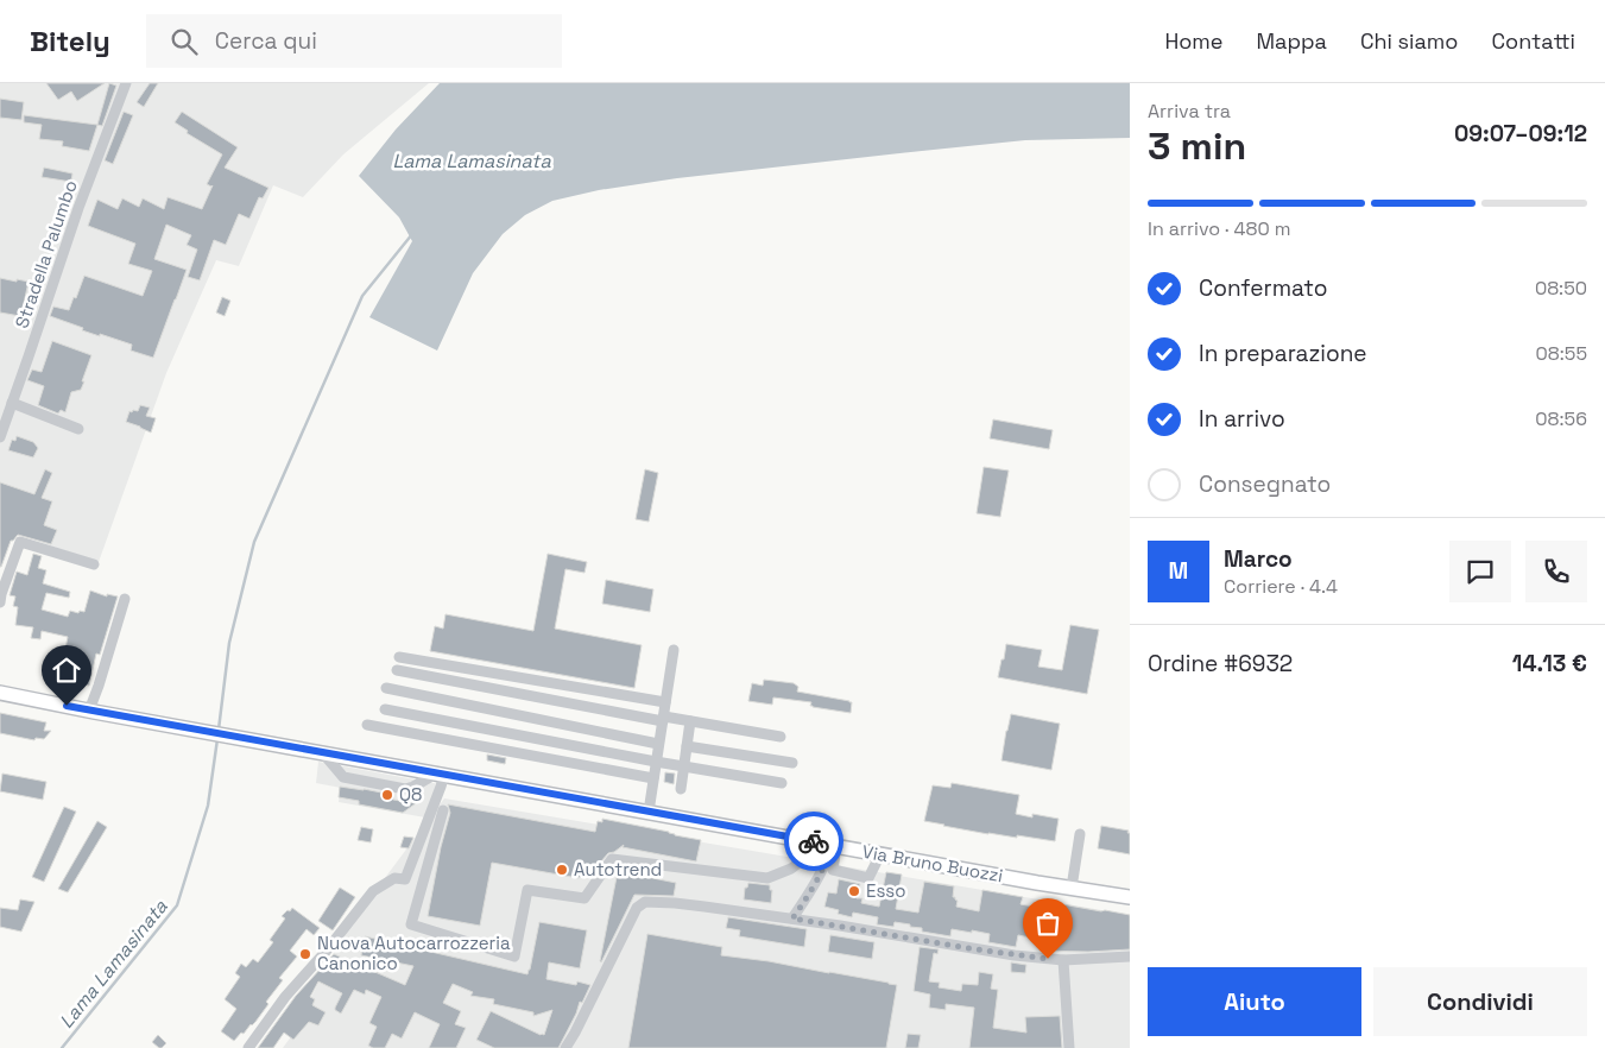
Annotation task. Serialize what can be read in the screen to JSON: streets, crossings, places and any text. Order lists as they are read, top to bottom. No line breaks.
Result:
{"streets":{"main road":["Via Bruno Buozzi"],"street":["Stradella Palumbo"]},"water":["Lama Lamasinata"],"places":["Q8","Autotrend","Esso","Nuova Autocarrozzeria Canonico"],"page":{"header":"Bitely","search":"Cerca qui","nav":["Home","Mappa","Chi siamo","Contatti"],"heading":["3 min","Arriva tra","09:07–09:12"],"panel":["Marco","Corriere · 4.4","Ordine #6932","14.13 €"],"bar":"In arrivo · 480 m","list":[["Confermato","08:50"],["In preparazione","08:55"],["In arrivo","08:56"],"Consegnato"],"round":"M","buttons":["Aiuto","Condividi"]}}
